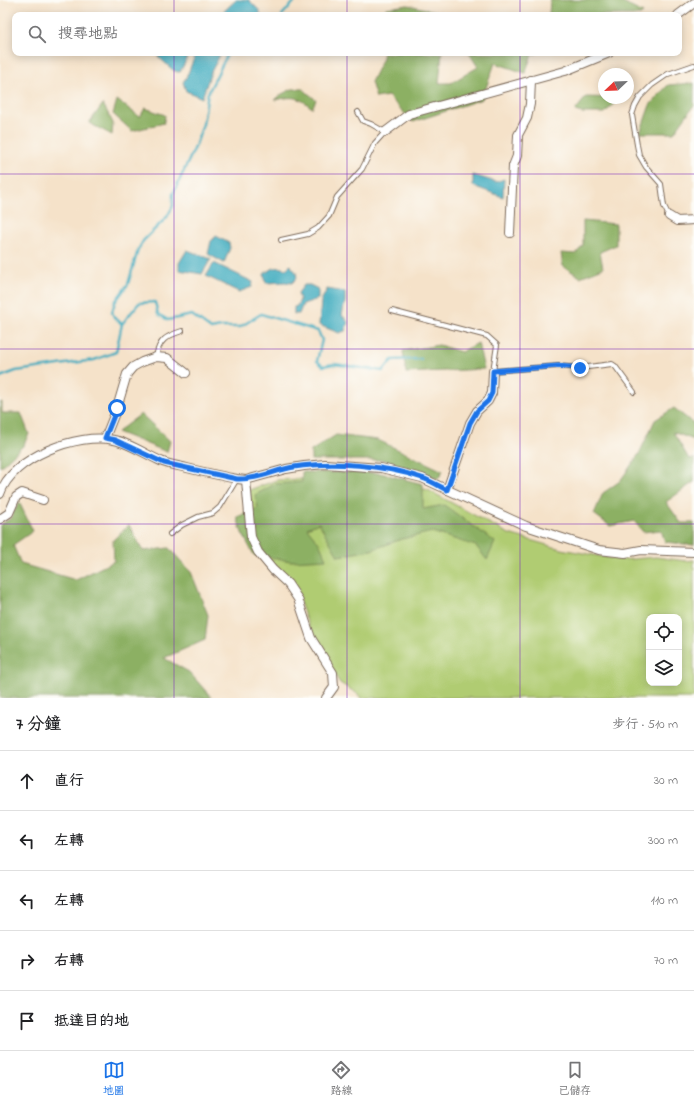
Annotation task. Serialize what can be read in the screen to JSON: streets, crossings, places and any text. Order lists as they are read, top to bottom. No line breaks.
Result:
{"north":"bottom left","page":{"search":"搜尋地點","heading":["7 分鐘","步行 · 510 m"],"list":[["直行","30 m"],["左轉","300 m"],["左轉","110 m"],["右轉","70 m"],"抵達目的地"],"nav":["地圖","路線","已儲存"]}}
